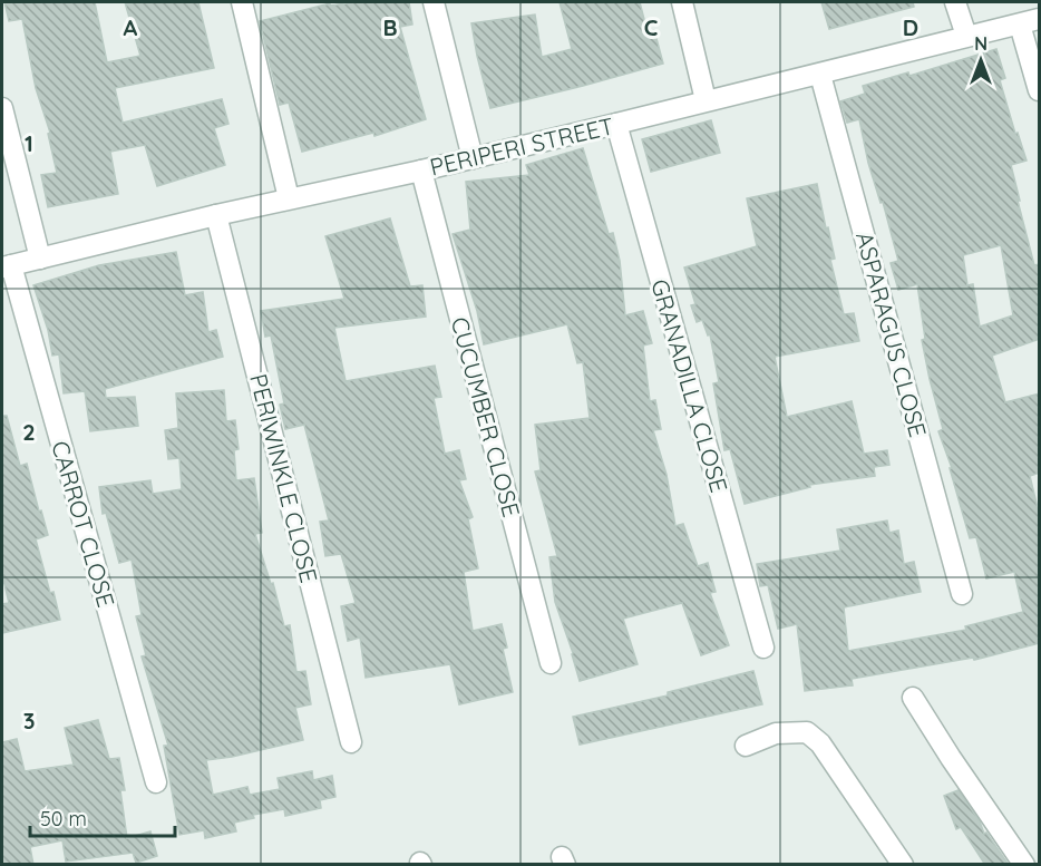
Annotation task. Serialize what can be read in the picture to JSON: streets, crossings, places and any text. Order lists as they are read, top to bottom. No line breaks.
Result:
{"streets":{"street":["PERIPERI STREET","ASPARAGUS CLOSE","GRANADILLA CLOSE","CUCUMBER CLOSE","PERIWINKLE CLOSE","CARROT CLOSE"]},"crossings":[["PERIPERI STREET","ASPARAGUS CLOSE"],["PERIPERI STREET","GRANADILLA CLOSE"],["PERIPERI STREET","CUCUMBER CLOSE"],["PERIPERI STREET","PERIWINKLE CLOSE"],["PERIPERI STREET","CARROT CLOSE"]],"scale_bar":"50 m","north":"top","grid":{"columns":["A","B","C","D"],"rows":["1","2","3"]}}
